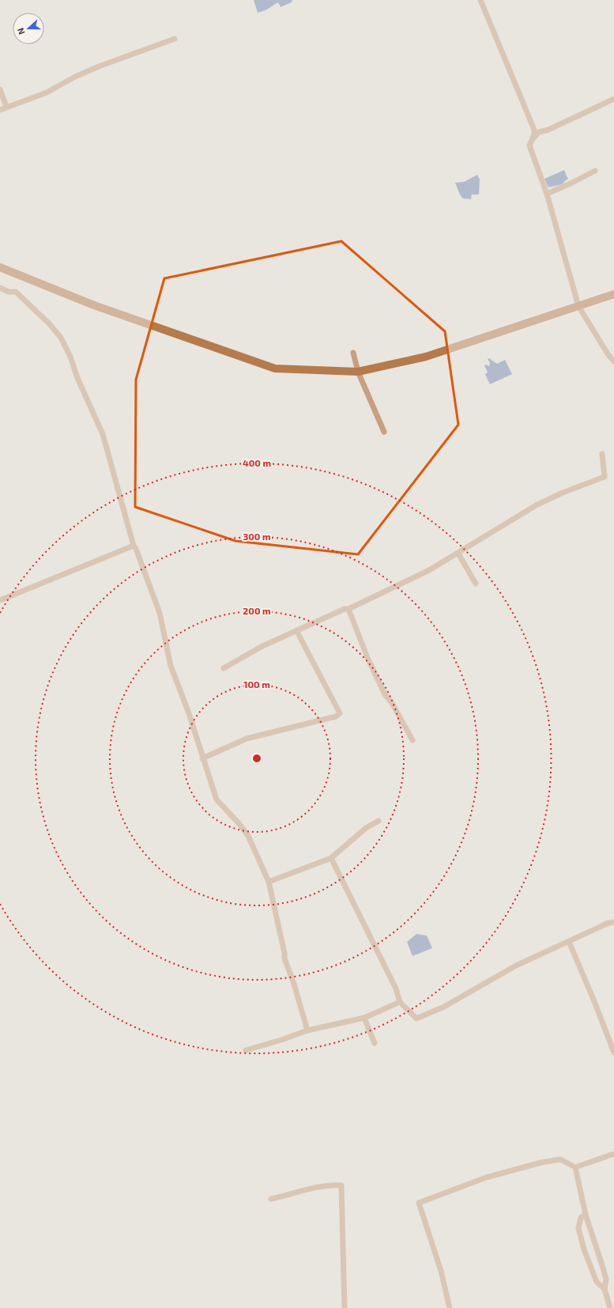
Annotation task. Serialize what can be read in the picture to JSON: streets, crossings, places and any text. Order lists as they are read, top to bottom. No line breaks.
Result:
{"north":"left","rings":["400 m","300 m","200 m","100 m"]}
